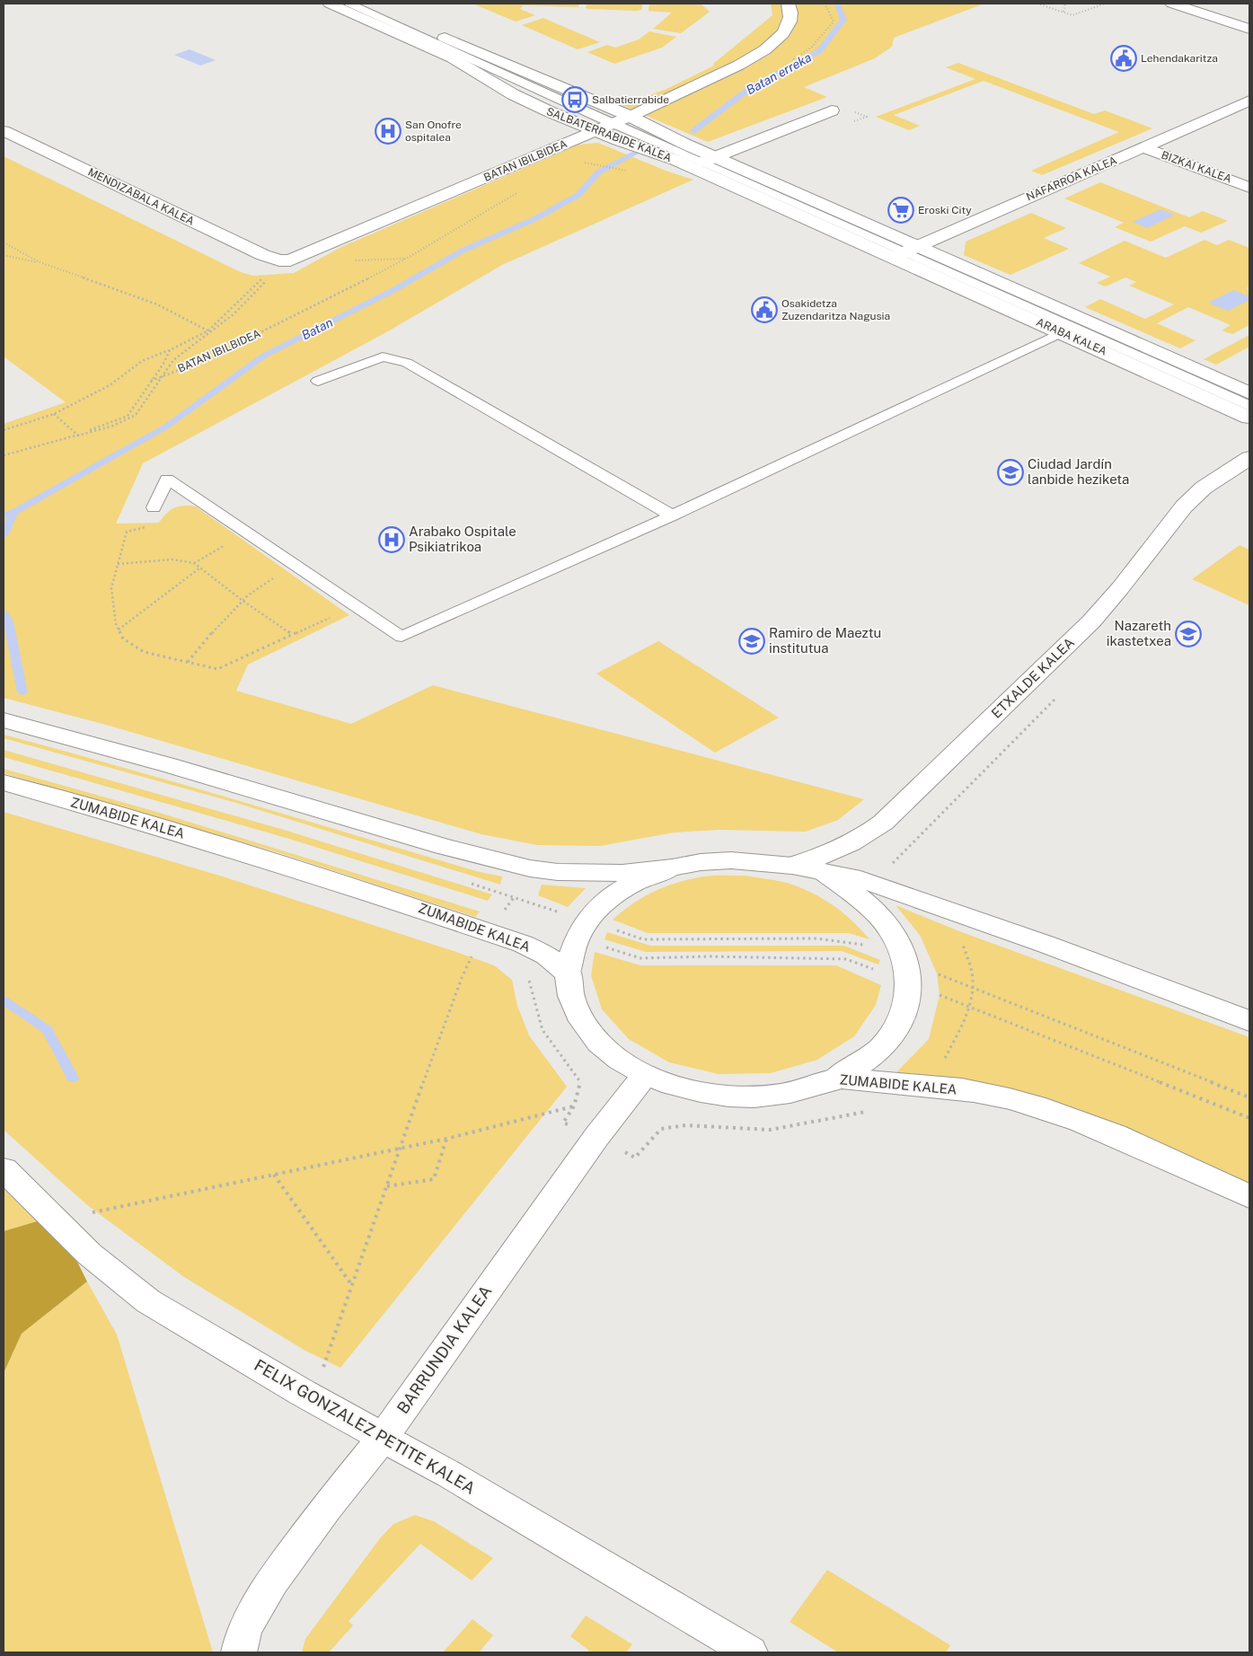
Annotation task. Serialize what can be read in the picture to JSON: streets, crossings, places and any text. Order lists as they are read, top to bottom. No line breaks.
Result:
{"streets":{"street":["SALBATERRABIDE KALEA","BATAN IBILBIDEA","BIZKAI KALEA","NAFARROA KALEA","MENDIZABALA KALEA","ARABA KALEA","ETXALDE KALEA","ZUMABIDE KALEA","BARRUNDIA KALEA","FELIX GONZALEZ PETITE KALEA"]},"crossings":[["SALBATERRABIDE KALEA","BATAN IBILBIDEA"],["SALBATERRABIDE KALEA","NAFARROA KALEA"],["SALBATERRABIDE KALEA","ARABA KALEA"],["BATAN IBILBIDEA","MENDIZABALA KALEA"],["BIZKAI KALEA","NAFARROA KALEA"],["NAFARROA KALEA","ARABA KALEA"],["ZUMABIDE KALEA","BARRUNDIA KALEA"],["BARRUNDIA KALEA","FELIX GONZALEZ PETITE KALEA"]],"water":["Batan erreka","Batan"],"places":{"public building":["Lehendakaritza","Osakidetza Zuzendaritza Nagusia"],"bus stop":["Salbatierrabide"],"hospital":["San Onofre ospitalea","Arabako Ospitale Psikiatrikoa"],"supermarket":["Eroski City"],"school or university":["Ciudad Jardín lanbide heziketa","Nazareth ikastetxea","Ramiro de Maeztu institutua"]}}
